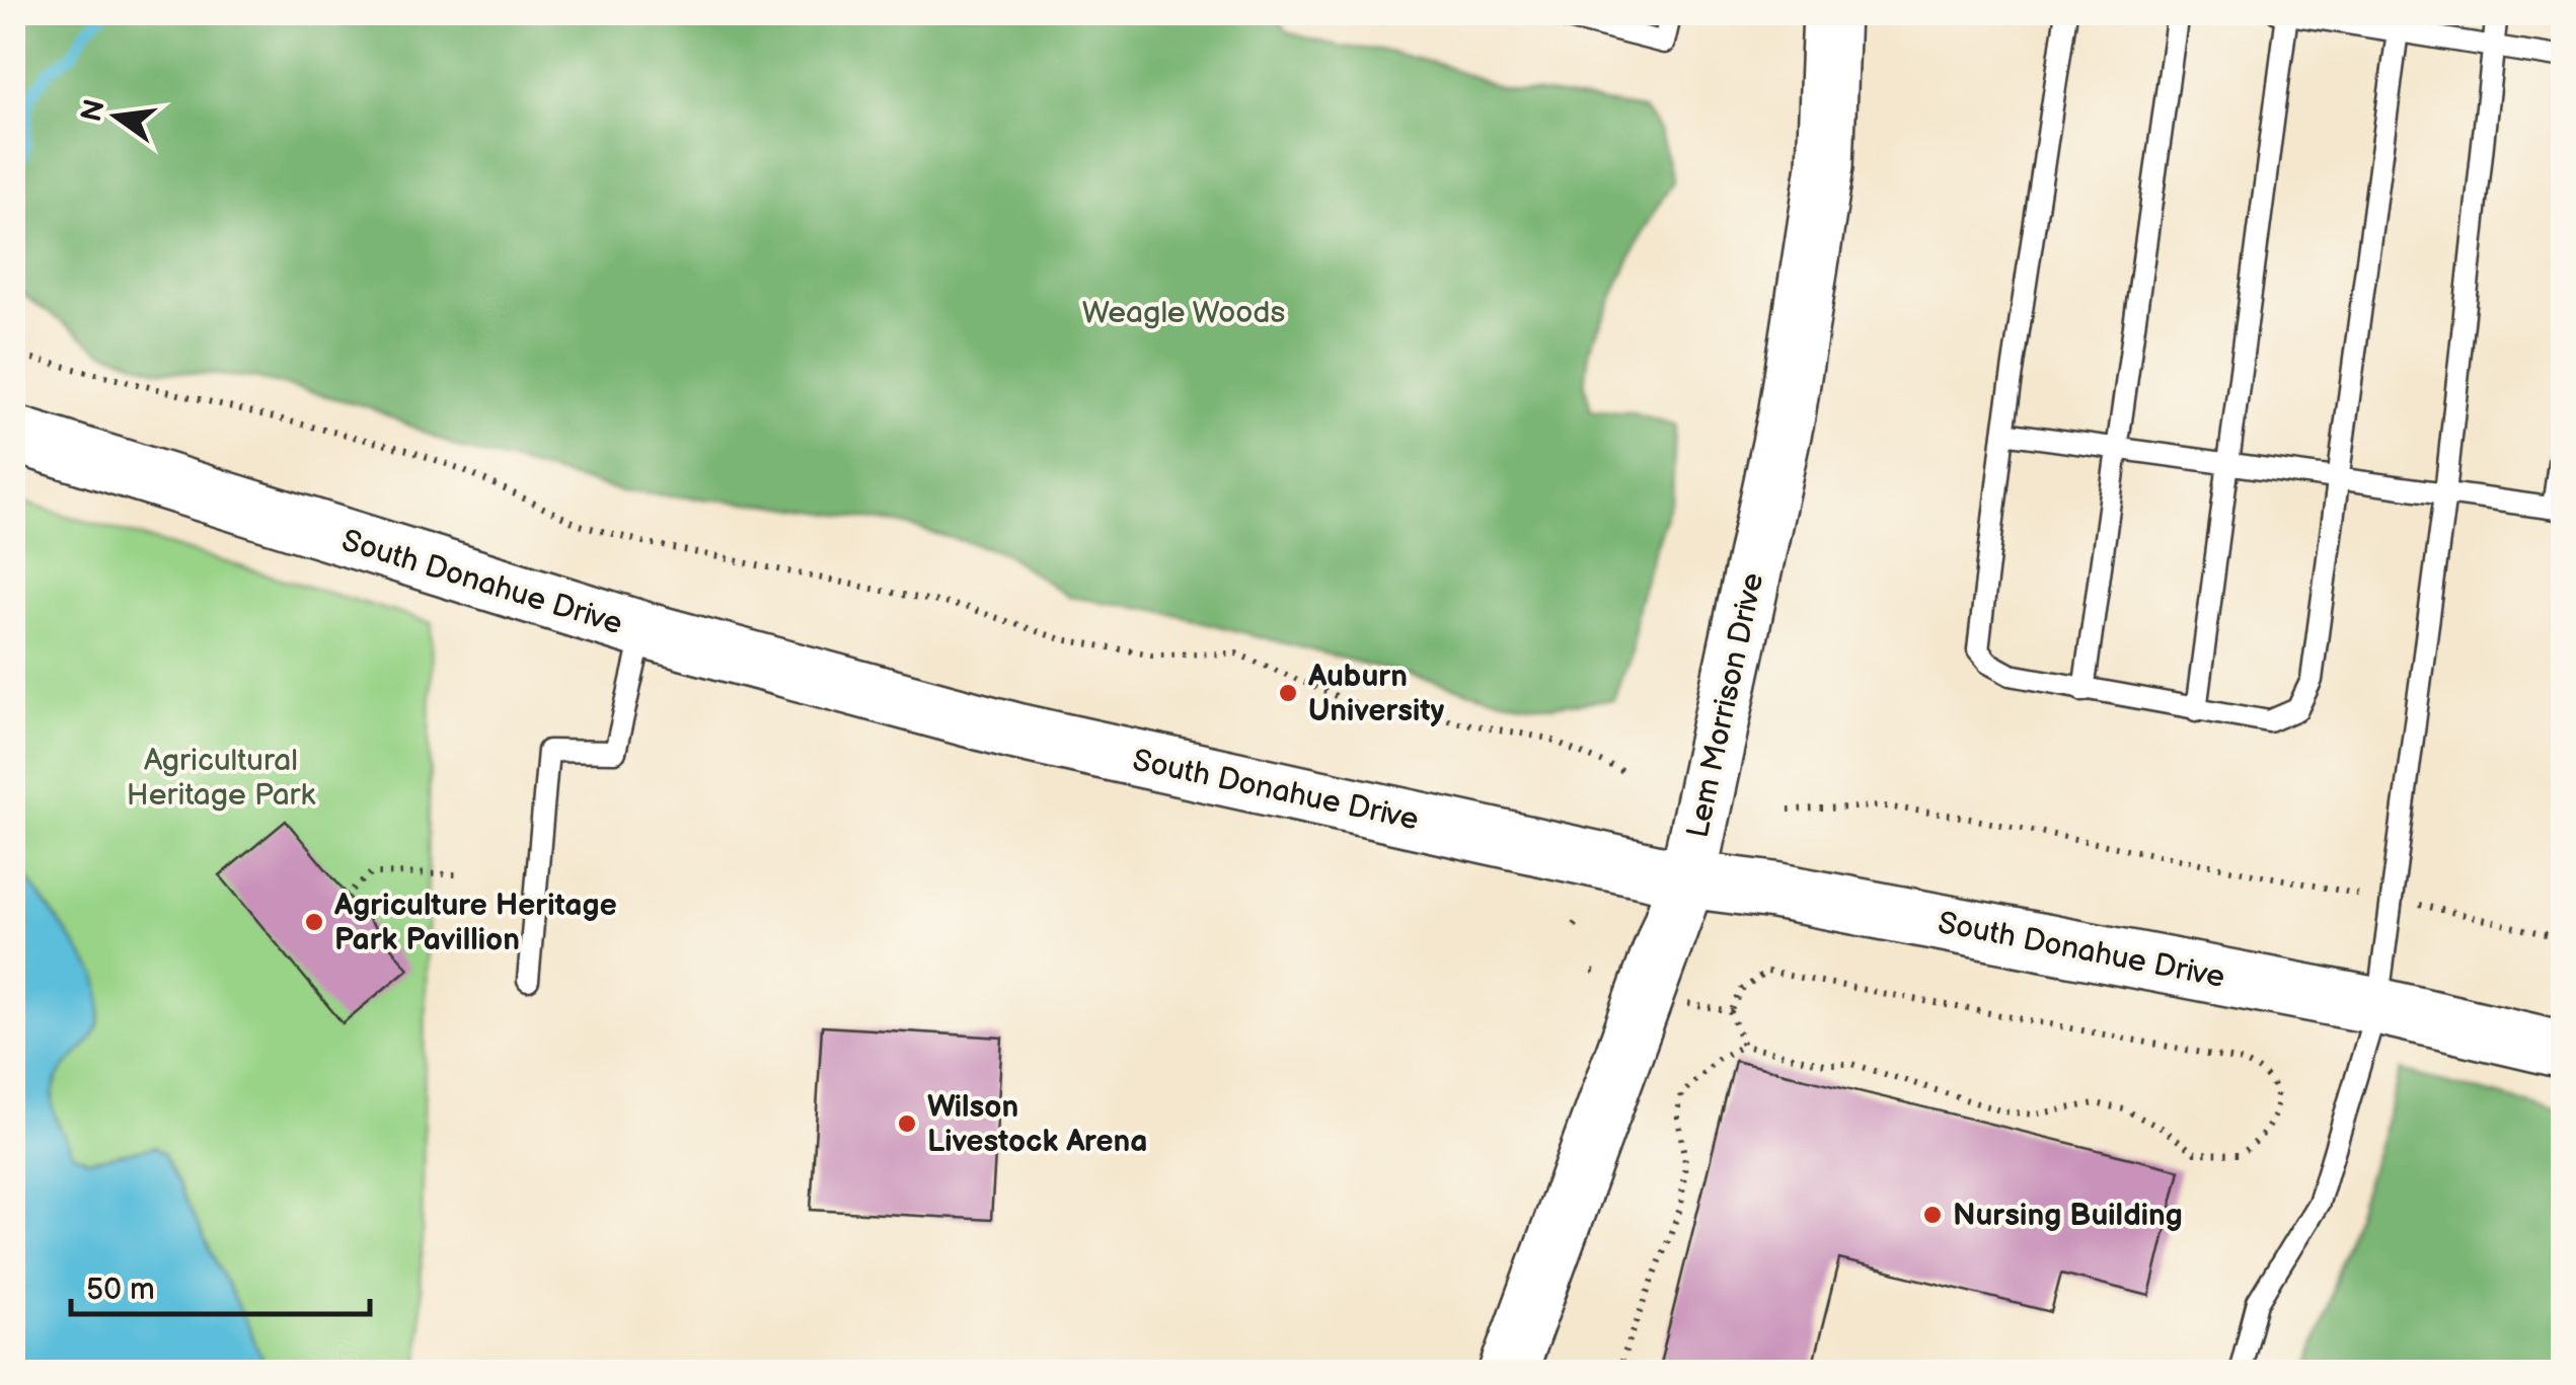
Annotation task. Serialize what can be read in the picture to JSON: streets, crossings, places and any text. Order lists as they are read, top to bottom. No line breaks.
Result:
{"streets":{"street":["South Donahue Drive","Lem Morrison Drive"]},"crossings":[["South Donahue Drive","Lem Morrison Drive"]],"parks":["Weagle Woods","Agricultural Heritage Park"],"places":["Auburn University","Agriculture Heritage Park Pavillion","Wilson Livestock Arena","Nursing Building"],"scale_bar":"50 m","north":"left"}
